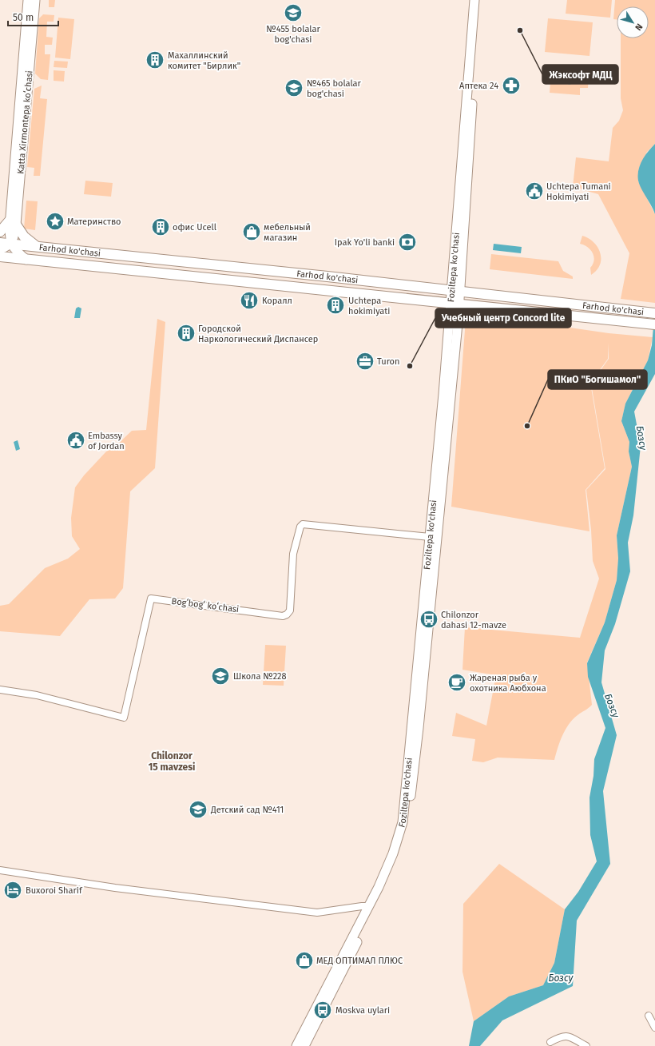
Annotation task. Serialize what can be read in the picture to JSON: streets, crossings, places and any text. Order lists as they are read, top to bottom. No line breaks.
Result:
{"streets":{"main road":["Katta Xirmontepa koʻchasi","Farhod ko'chasi","Foziltepa ko'chasi"],"street":["Bogʻbogʻ koʻchasi"]},"crossings":[["Katta Xirmontepa koʻchasi","Farhod ko'chasi"],["Farhod ko'chasi","Foziltepa ko'chasi"],["Foziltepa ko'chasi","Bogʻbogʻ koʻchasi"]],"districts":["Chilonzor 15 mavzesi"],"water":["Бозсу"],"places":{"school or university":["№455 bolalar bog'chasi","№465 bolalar bog'chasi","Школа №228","Детский сад №411"],"other":["Жэксофт МДЦ","Учебный центр Concord lite","ПКиО \"Богишамол\""],"building":["Махаллинский комитет \"Бирлик\"","офис Ucell","Uchtepa hokimiyati","Городской Наркологический Диспансер"],"pharmacy":["Аптека 24"],"public building":["Uchtepa Tumani Hokimiyati","Embassy of Jordan"],"place":["Материнство"],"shop":["мебельный магазин","МЕД ОПТИМАЛ ПЛЮС"],"bank":["Ipak Yo'li banki"],"restaurant":["Коралл"],"office":["Turon"],"bus stop":["Chilonzor dahasi 12-mavze","Moskva uylari"],"cafe":["Жареная рыба у охотника Аюбхона"],"hotel":["Buxoroi Sharif"]},"scale_bar":"50 m","north":"bottom right"}
